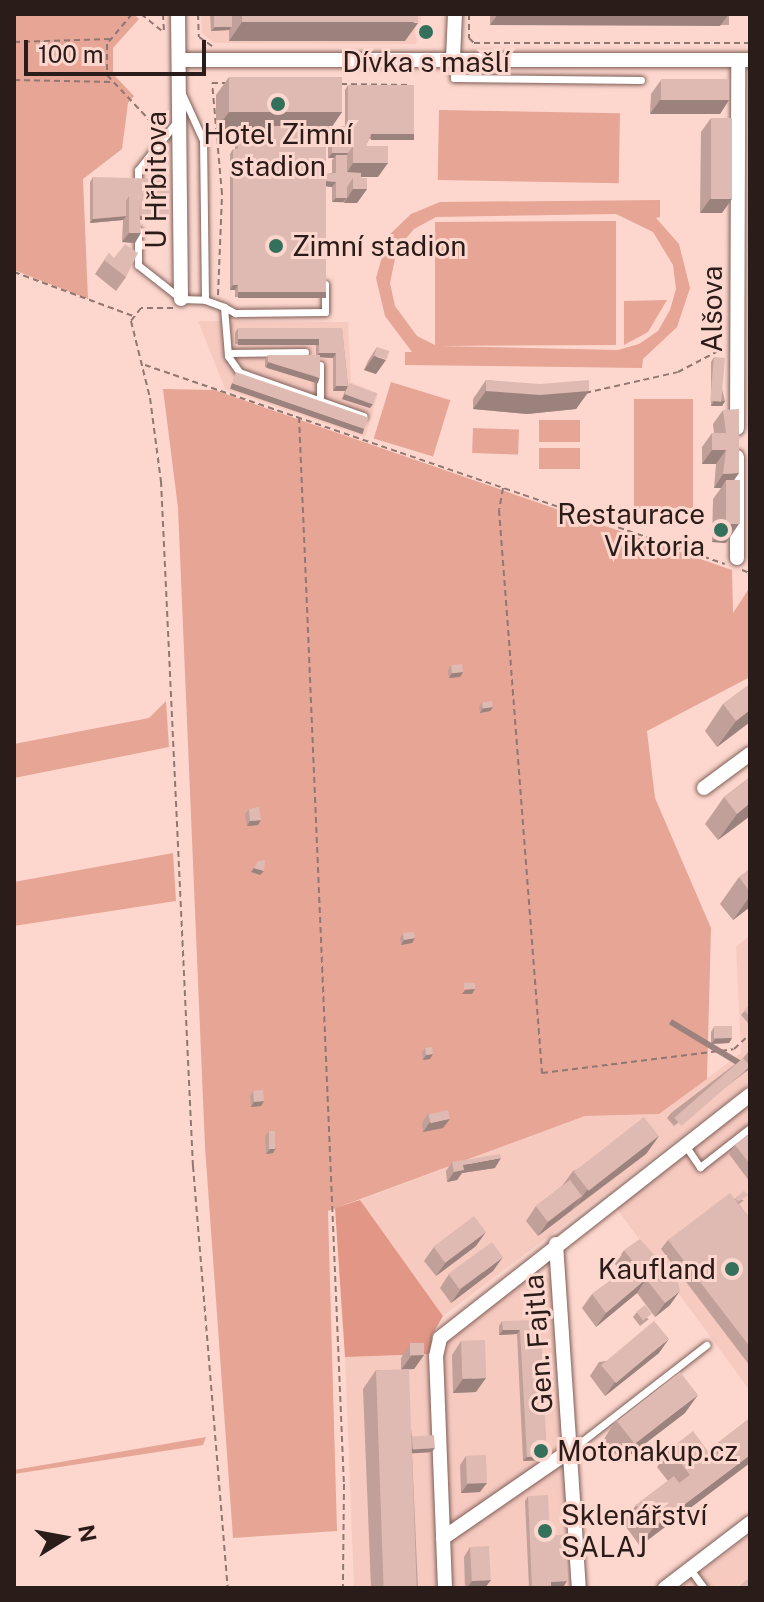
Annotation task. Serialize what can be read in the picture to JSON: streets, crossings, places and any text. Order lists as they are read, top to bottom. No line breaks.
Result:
{"streets":{"street":["U Hřbitova","Alšova","Gen. Fajtla"]},"places":["Dívka s mašlí","Hotel Zimní stadion","Zimní stadion","Restaurace Viktoria","Kaufland","Motonakup.cz","Sklenářství SALAJ"],"scale_bar":"100 m","north":"right"}
